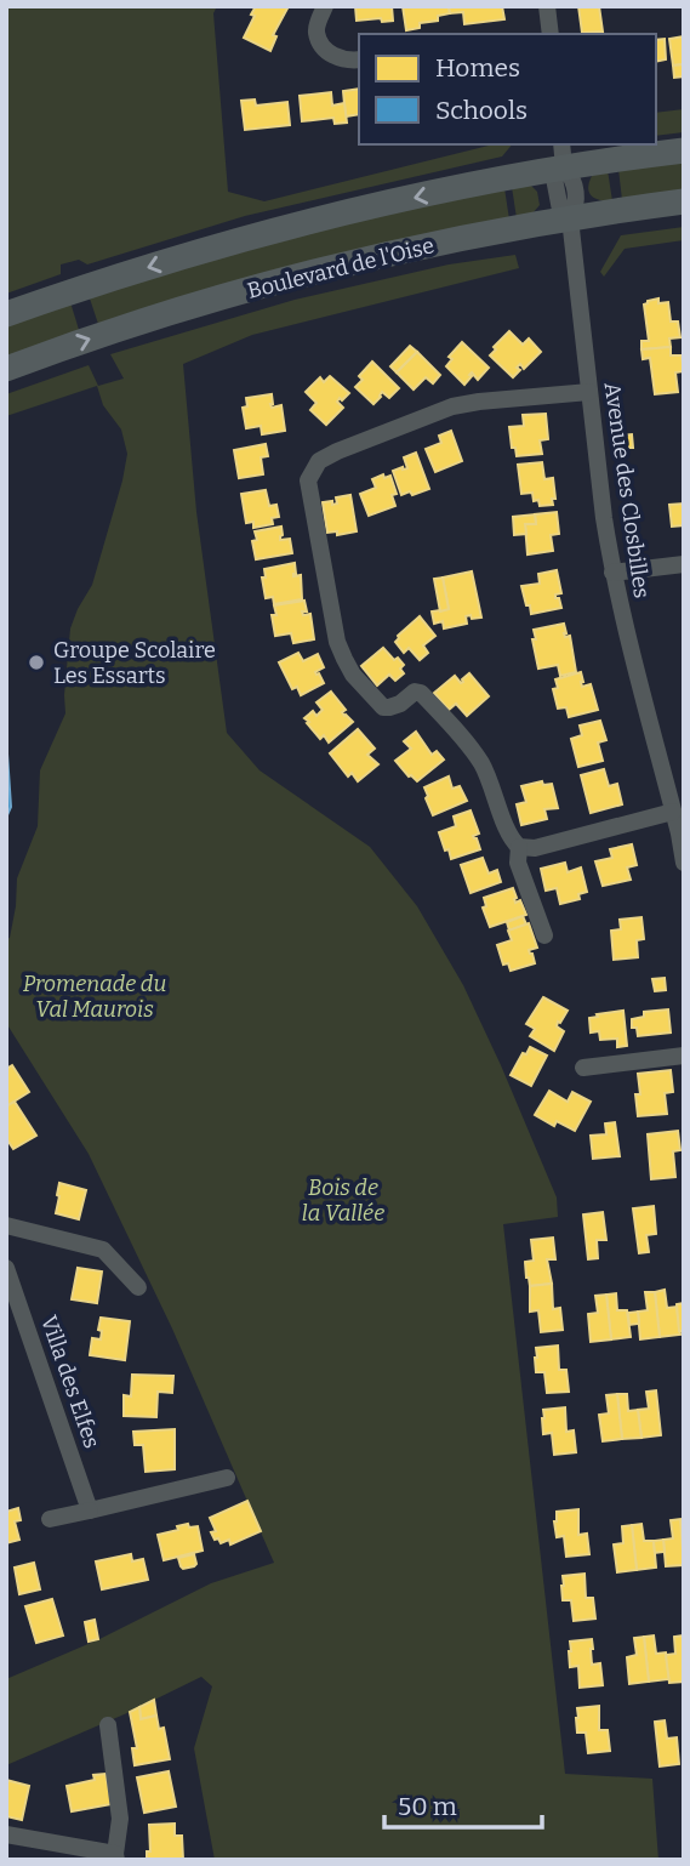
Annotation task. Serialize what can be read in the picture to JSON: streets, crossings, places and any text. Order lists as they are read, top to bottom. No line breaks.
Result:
{"streets":{"main road":["Boulevard de l'Oise"],"street":["Avenue des Closbilles","Villa des Elfes"]},"crossings":[["Boulevard de l'Oise","Avenue des Closbilles"]],"parks":["Promenade du Val Maurois","Bois de la Vallée"],"places":["Groupe Scolaire Les Essarts"],"legend":["Homes","Schools"],"scale_bar":"50 m"}
